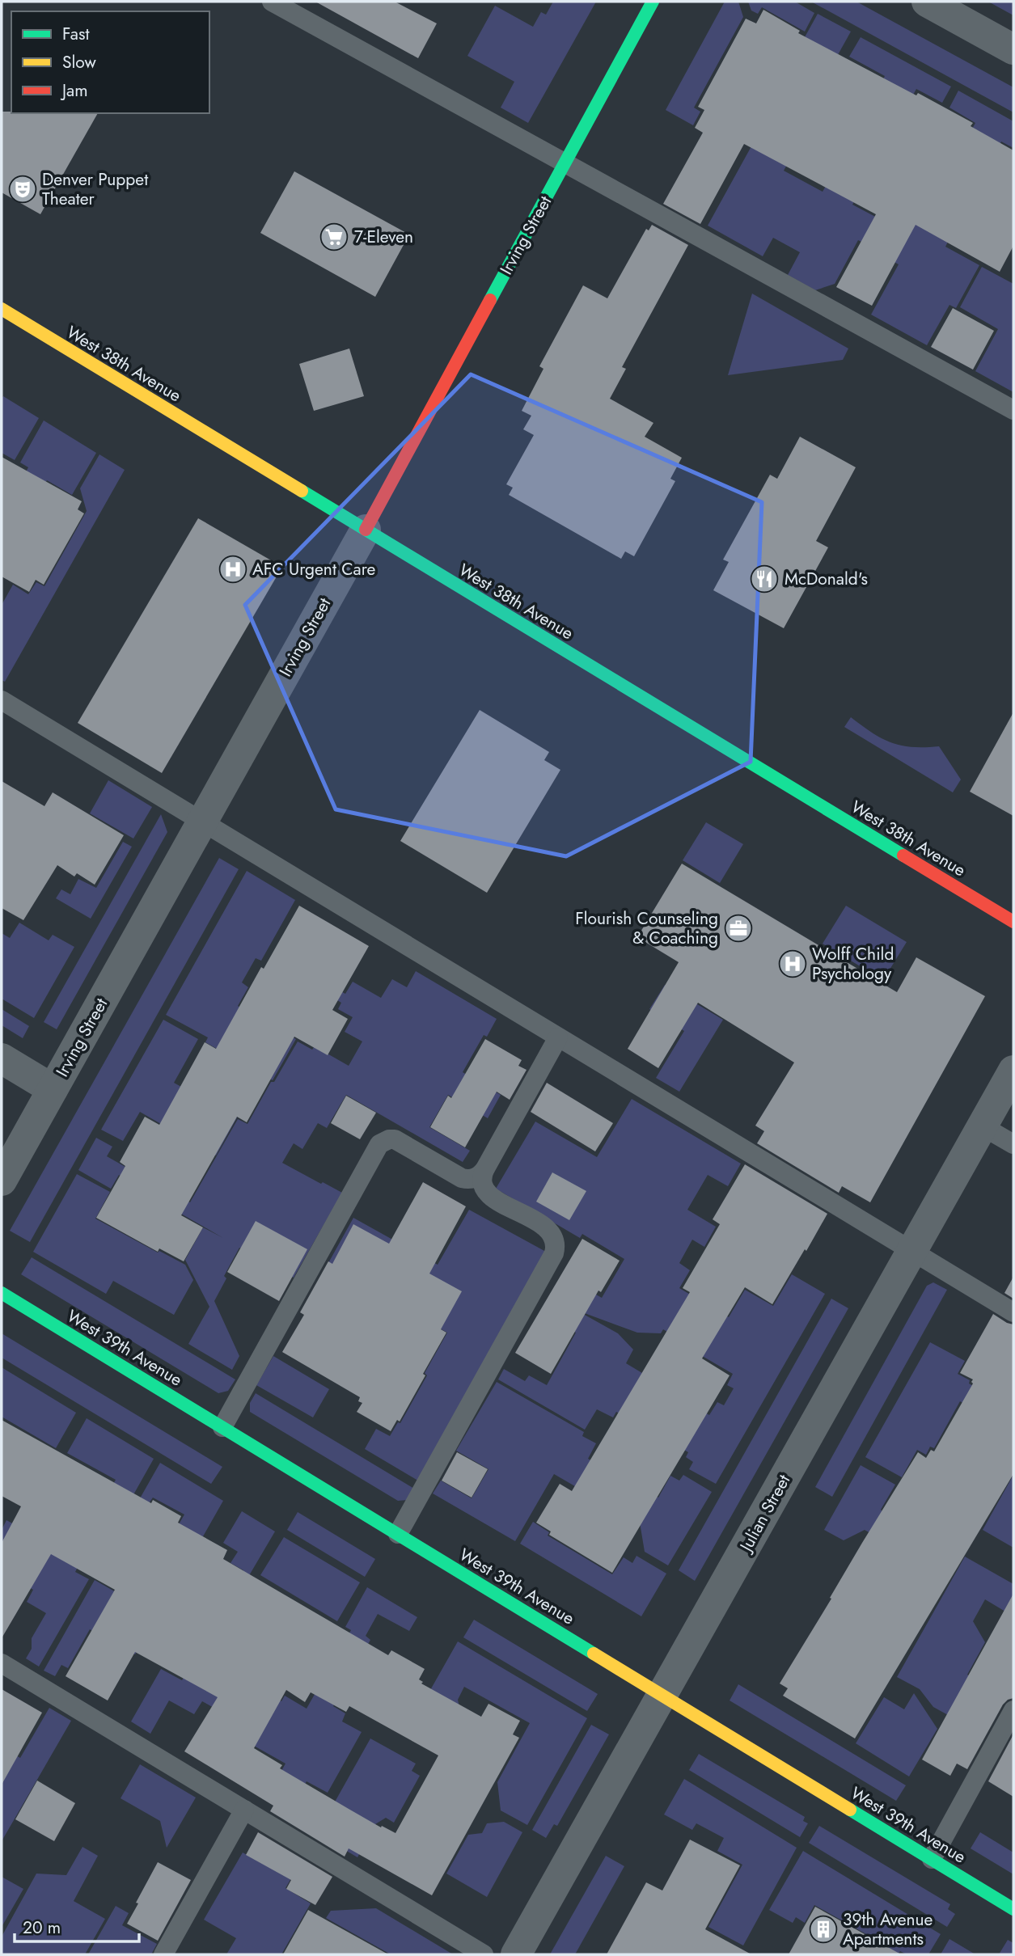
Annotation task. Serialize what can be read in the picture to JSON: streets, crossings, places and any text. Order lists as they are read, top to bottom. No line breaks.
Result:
{"streets":{"main road":["Irving Street","West 38th Avenue","West 39th Avenue"],"street":["Julian Street"]},"crossings":[["Irving Street","West 38th Avenue"],["West 39th Avenue","Julian Street"]],"places":{"theatre":["Denver Puppet Theater"],"supermarket":["7-Eleven"],"hospital":["AFC Urgent Care","Wolff Child Psychology"],"restaurant":["McDonald's"],"office":["Flourish Counseling & Coaching"],"building":["39th Avenue Apartments"]},"legend":["Fast","Slow","Jam"],"scale_bar":"20 m"}
